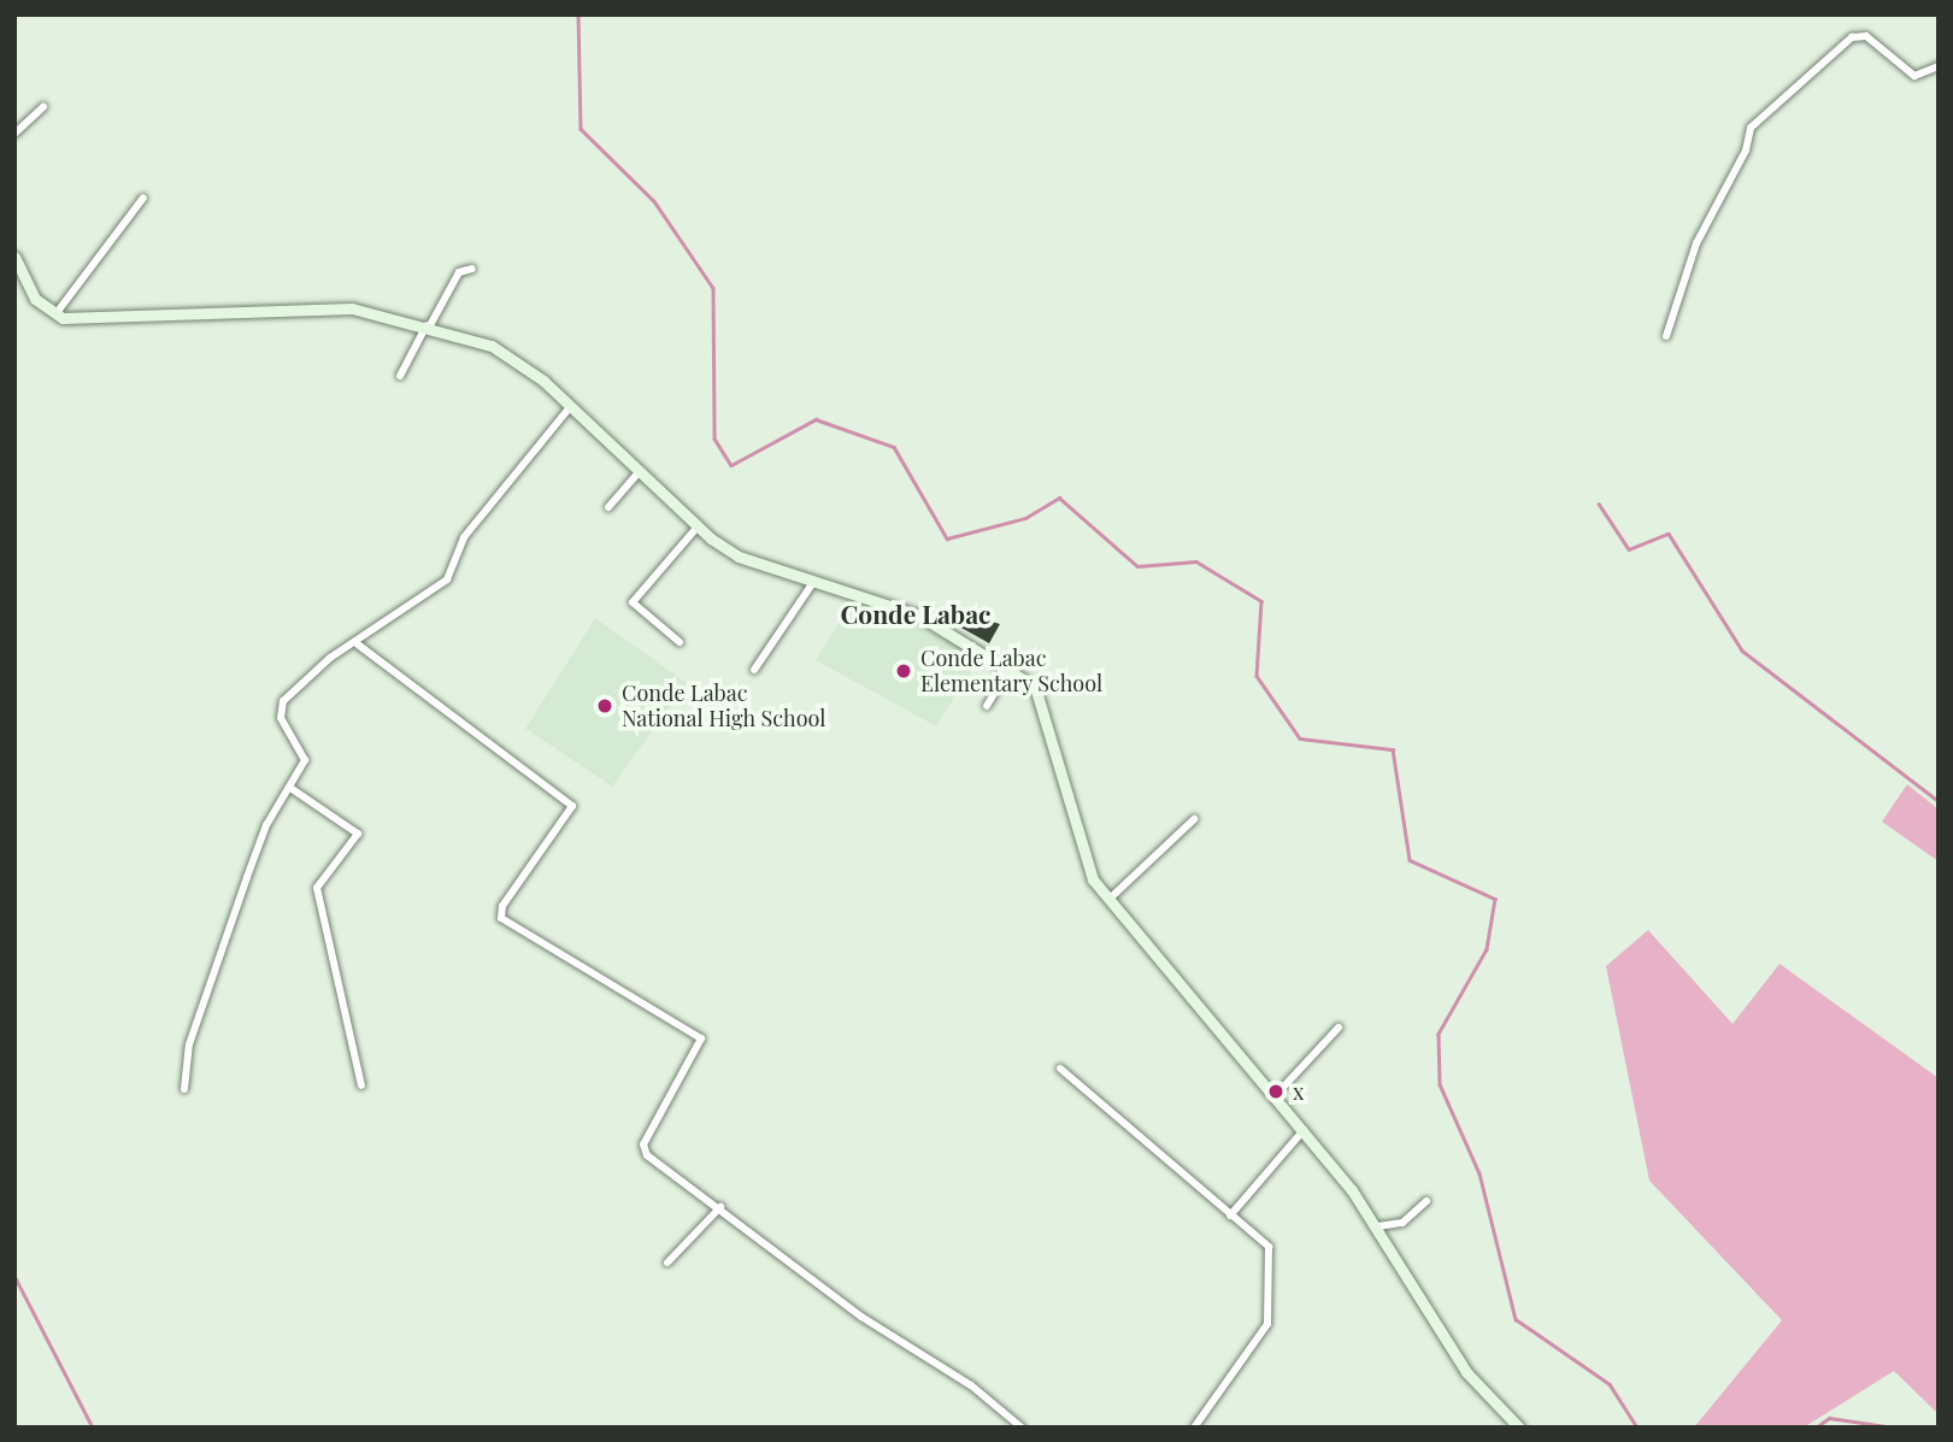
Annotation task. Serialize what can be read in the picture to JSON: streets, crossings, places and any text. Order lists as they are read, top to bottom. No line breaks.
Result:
{"districts":["Conde Labac"],"places":["Conde Labac Elementary School","Conde Labac National High School","x"]}
